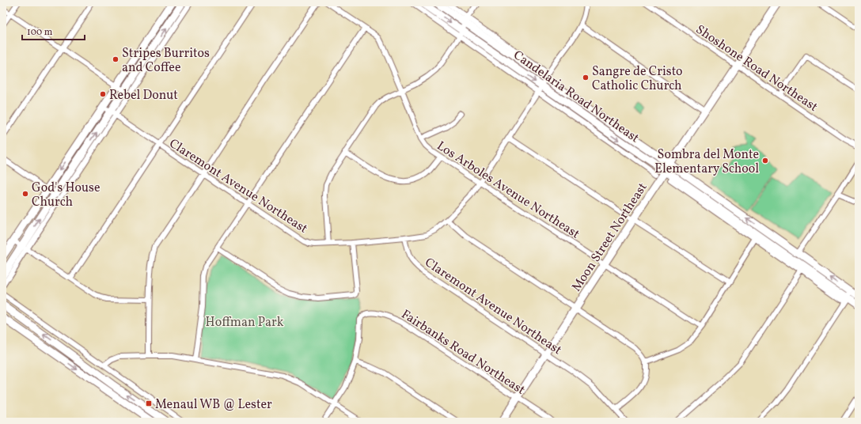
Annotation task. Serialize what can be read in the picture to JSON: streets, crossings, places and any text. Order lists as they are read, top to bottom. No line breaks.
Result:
{"streets":{"main road":["Candelaria Road Northeast","Moon Street Northeast"],"street":["Shoshone Road Northeast","Claremont Avenue Northeast","Los Arboles Avenue Northeast","Fairbanks Road Northeast"]},"crossings":[["Shoshone Road Northeast","Moon Street Northeast"],["Candelaria Road Northeast","Moon Street Northeast"],["Claremont Avenue Northeast","Moon Street Northeast"],["Los Arboles Avenue Northeast","Moon Street Northeast"],["Moon Street Northeast","Fairbanks Road Northeast"]],"parks":["Hoffman Park"],"places":{"other":["Stripes Burritos and Coffee","Sangre de Cristo Catholic Church","Rebel Donut","Sombra del Monte Elementary School","God's House Church"],"transit":["Menaul WB @ Lester"]},"scale_bar":"100 m"}
